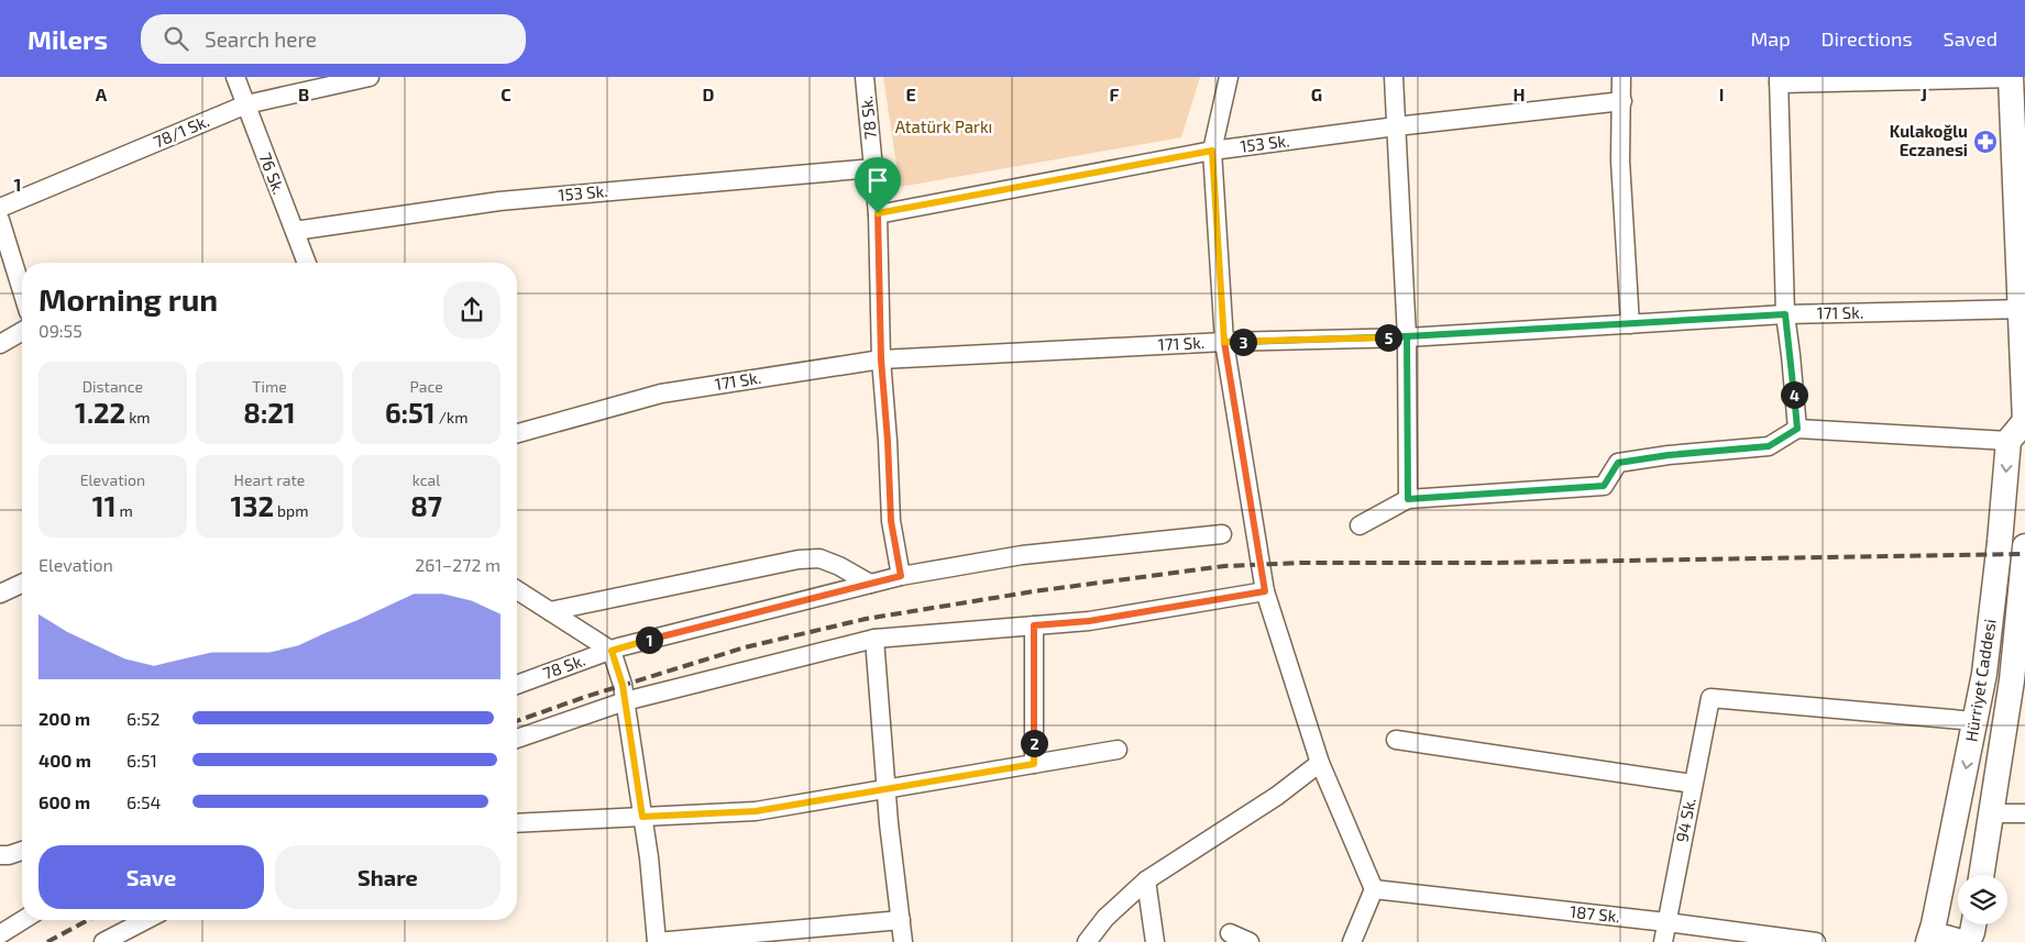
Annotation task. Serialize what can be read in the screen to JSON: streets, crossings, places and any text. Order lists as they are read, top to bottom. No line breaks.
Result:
{"streets":{"main road":["Hürriyet Caddesi"],"street":["78 Sk.","78/1 Sk.","153 Sk.","76 Sk.","171 Sk.","94 Sk.","187 Sk."]},"crossings":[["78 Sk.","153 Sk."],["78 Sk.","171 Sk."],["78/1 Sk.","76 Sk."],["153 Sk.","76 Sk."],["Hürriyet Caddesi","94 Sk."],["94 Sk.","187 Sk."]],"parks":["Atatürk Parkı"],"places":{"pharmacy":["Kulakoğlu Eczanesi"]},"page":{"header":"Milers","search":"Search here","nav":["Map","Directions","Saved"],"heading":["Morning run","09:55"],"pins":["5","3","4","1","2"],"stats":[["Distance","1.22 km"],["Time","8:21"],["Pace","6:51 /km"],["Elevation","11 m"],["Heart rate","132 bpm"],["kcal","87"]],"chart":["Elevation","261–272 m"],"list":[{"name":"200 m","note":"6:52"},{"name":"400 m","note":"6:51"},{"name":"600 m","note":"6:54"}],"buttons":["Save","Share"]},"grid":{"columns":["A","B","C","D","E","F","G","H","I","J"],"rows":["1"]}}
